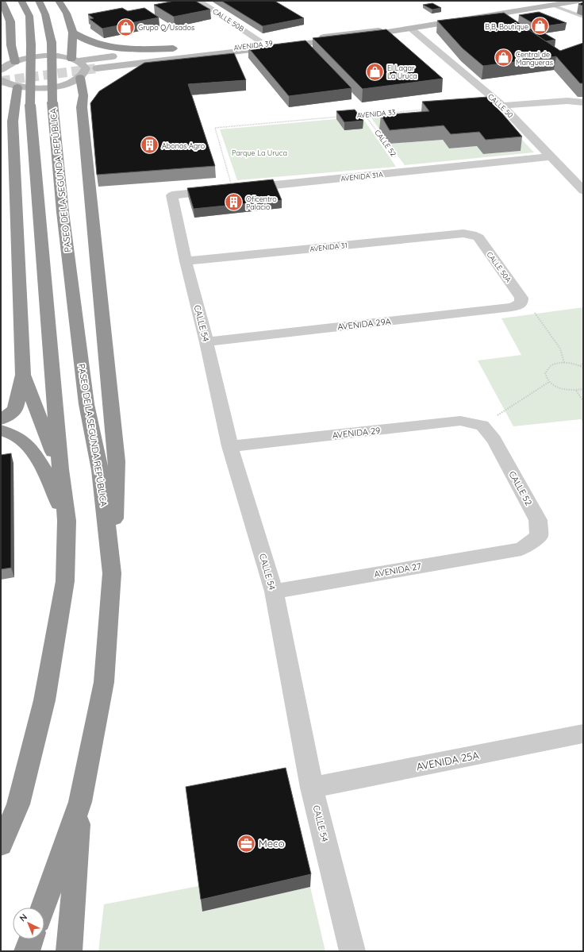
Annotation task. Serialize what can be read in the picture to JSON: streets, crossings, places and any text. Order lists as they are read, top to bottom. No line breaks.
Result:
{"streets":{"highway":["PASEO DE LA SEGUNDA REPÚBLICA"],"main road":["AVENIDA 39"],"street":["CALLE 50B","CALLE 50","CALLE 52","AVENIDA 31A","AVENIDA 31","CALLE 50A","CALLE 54","AVENIDA 29A","AVENIDA 29","AVENIDA 27","AVENIDA 25A"],"path":["AVENIDA 33"]},"crossings":[["AVENIDA 39","CALLE 50"],["CALLE 50","AVENIDA 31A"],["AVENIDA 33","CALLE 52"],["CALLE 52","AVENIDA 31A"],["CALLE 52","AVENIDA 29"],["CALLE 52","AVENIDA 27"],["AVENIDA 31","CALLE 50A"],["AVENIDA 31","CALLE 54"],["CALLE 50A","AVENIDA 29A"],["CALLE 54","AVENIDA 29A"],["CALLE 54","AVENIDA 29"],["CALLE 54","AVENIDA 27"],["CALLE 54","AVENIDA 25A"]],"parks":["Parque La Uruca"],"places":{"shop":["B,B, Boutique","Grupo Q/Usados","Central de Mangueras","El Lagar La Uruca"],"building":["Abonos Agro","Oficentro Palacio"],"office":["Meco"]},"north":"top left"}
